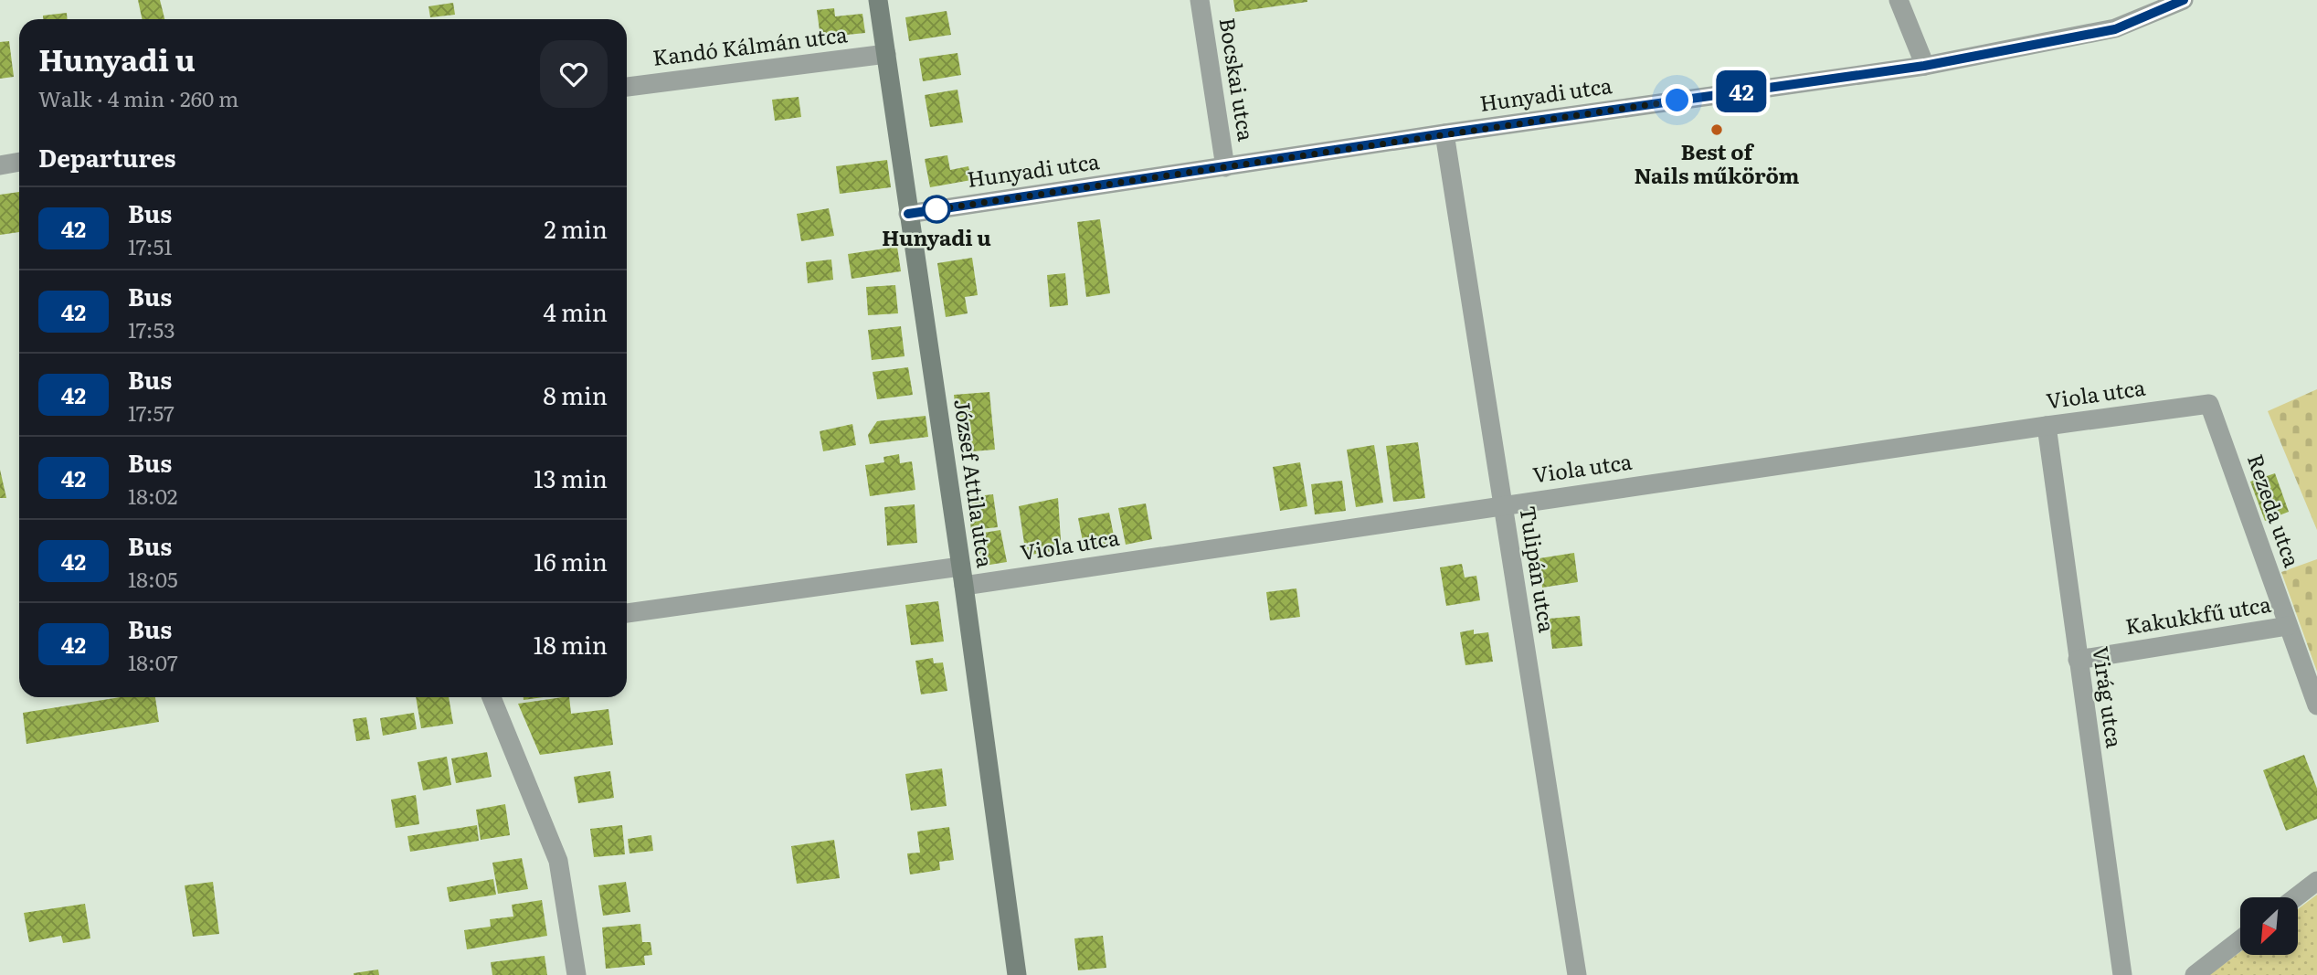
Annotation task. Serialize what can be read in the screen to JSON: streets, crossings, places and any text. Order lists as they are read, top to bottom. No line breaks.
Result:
{"streets":{"street":["Kandó Kálmán utca","Bocskai utca","Hunyadi utca","Viola utca","József Attila utca","Rezeda utca","Tulipán utca","Kakukkfű utca","Virág utca"]},"crossings":[["Kandó Kálmán utca","József Attila utca"],["Bocskai utca","Hunyadi utca"],["Hunyadi utca","József Attila utca"],["Hunyadi utca","Tulipán utca"],["Viola utca","József Attila utca"],["Viola utca","Rezeda utca"],["Viola utca","Tulipán utca"],["Viola utca","Virág utca"],["Rezeda utca","Kakukkfű utca"],["Kakukkfű utca","Virág utca"]],"places":["Best of Nails műköröm","Hunyadi u"],"lines":["bus line 42"],"north":"bottom left","page":{"on_map":"42","heading":[["Hunyadi u","Walk · 4 min · 260 m"],"Departures"],"list":[{"mark":"42","name":"Bus","note":"17:51","value":"2 min"},{"mark":"42","name":"Bus","note":"17:53","value":"4 min"},{"mark":"42","name":"Bus","note":"17:57","value":"8 min"},{"mark":"42","name":"Bus","note":"18:02","value":"13 min"},{"mark":"42","name":"Bus","note":"18:05","value":"16 min"},{"mark":"42","name":"Bus","note":"18:07","value":"18 min"}]}}
